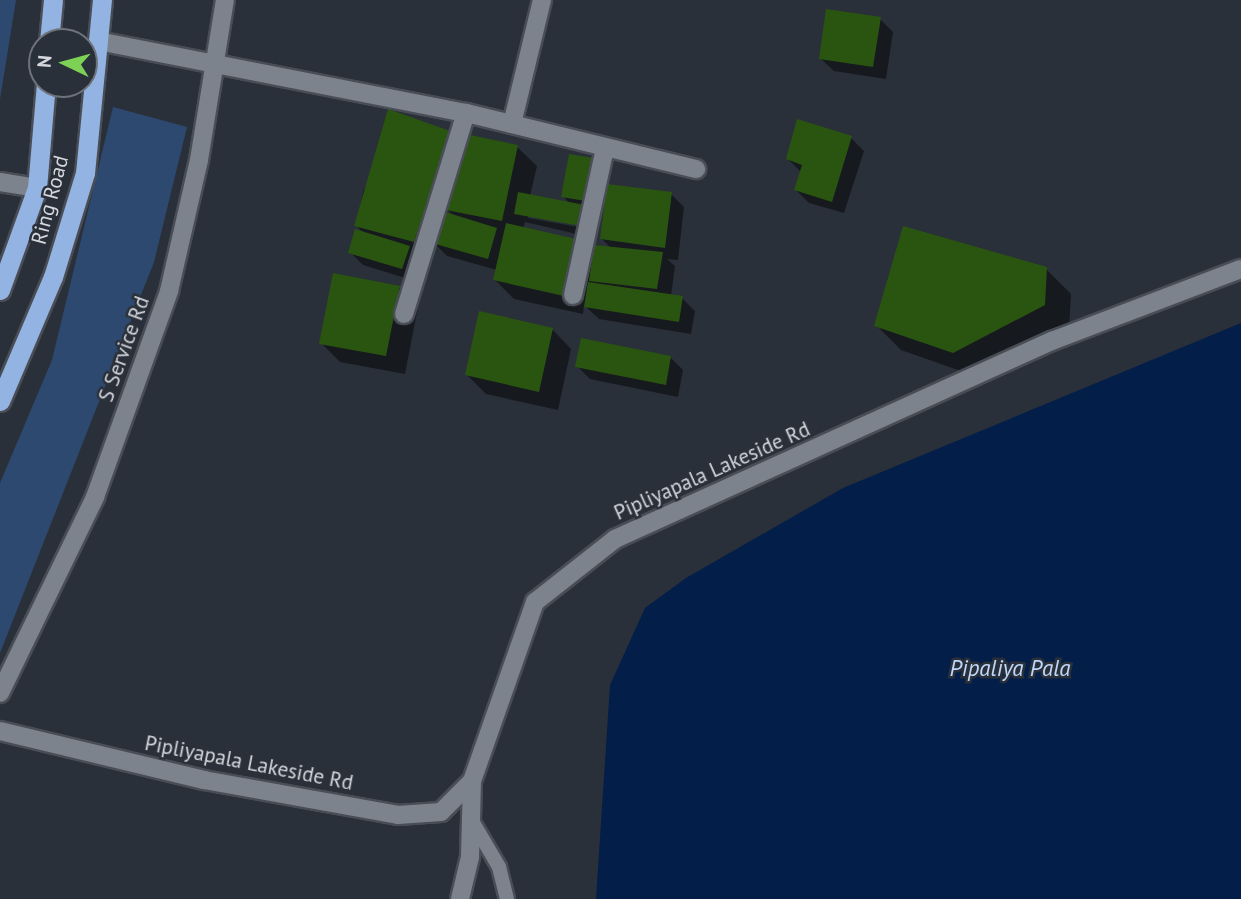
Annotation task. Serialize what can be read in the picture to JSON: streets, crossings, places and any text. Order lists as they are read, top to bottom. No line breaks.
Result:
{"streets":{"highway":["Ring Road"],"street":["S Service Rd","Pipliyapala Lakeside Rd"]},"water":["Pipaliya Pala"],"north":"left"}
